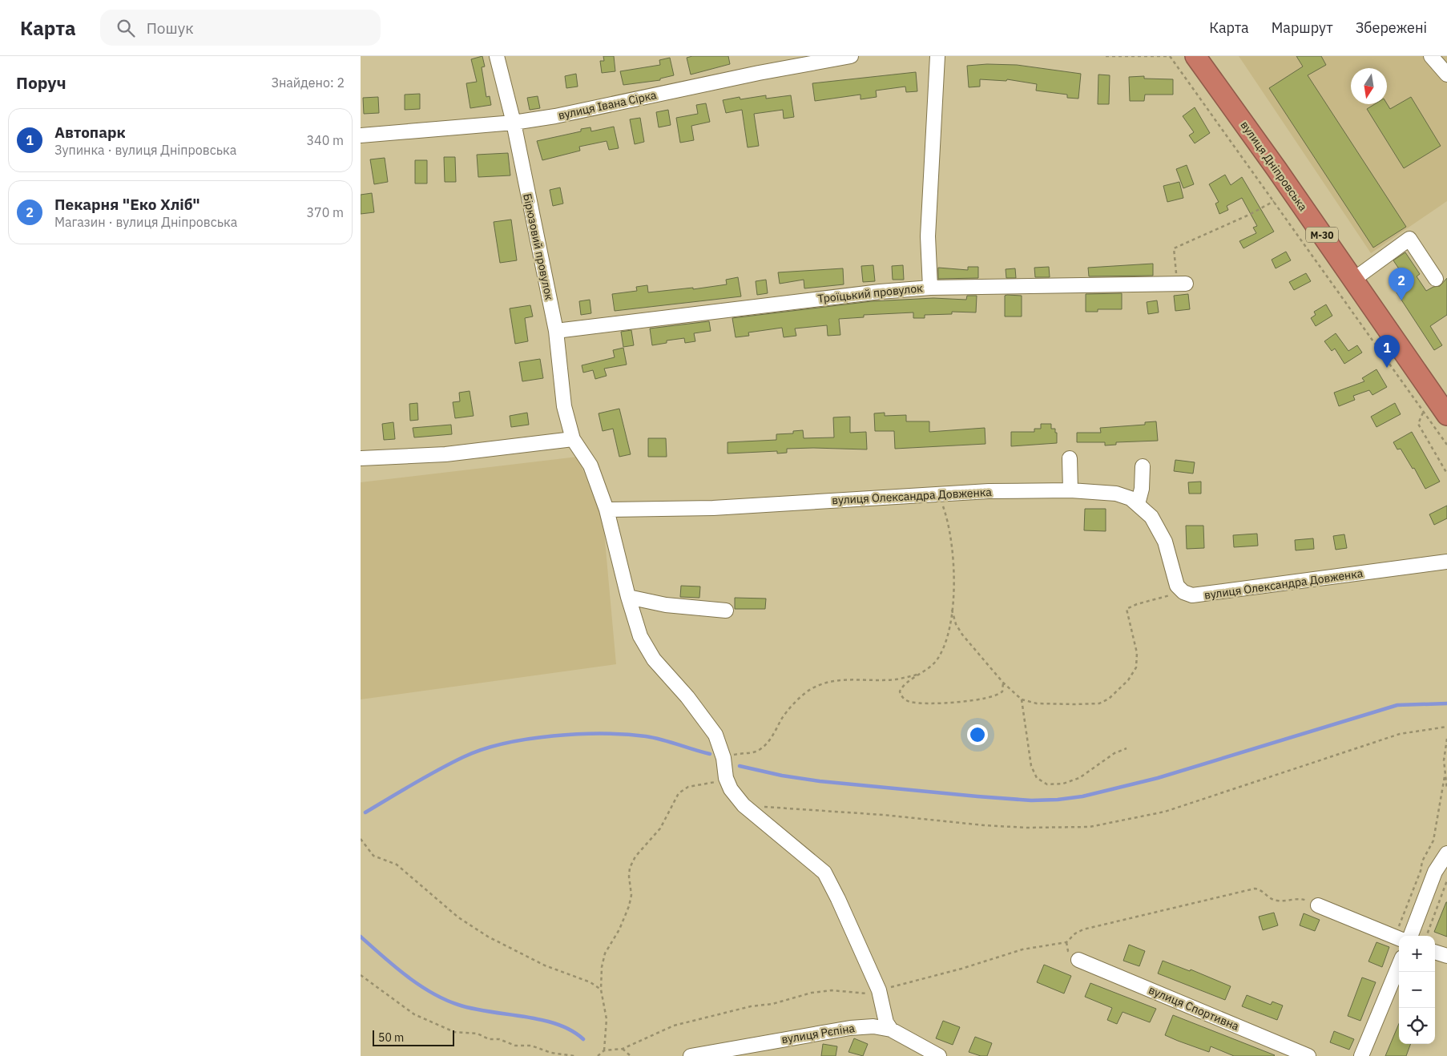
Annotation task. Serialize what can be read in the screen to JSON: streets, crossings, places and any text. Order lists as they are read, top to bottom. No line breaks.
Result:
{"streets":{"highway":["вулиця Дніпровська","М-30"],"street":["вулиця Івана Сірка","Бірюзовий провулок","Троїцький провулок","вулиця Олександра Довженка","вулиця Спортивна","вулиця Рєпіна"]},"crossings":[["вулиця Івана Сірка","Бірюзовий провулок"],["Бірюзовий провулок","Троїцький провулок"]],"scale_bar":"50 m","north":"bottom","page":{"header":"Карта","search":"Пошук","nav":["Карта","Маршрут","Збережені"],"heading":["Поруч","Знайдено: 2"],"list":[{"mark":"1","name":"Автопарк","note":"Зупинка · вулиця Дніпровська","value":"340 m"},{"mark":"2","name":"Пекарня \"Еко Хліб\"","note":"Магазин · вулиця Дніпровська","value":"370 m"}],"pins":["2","1"],"map_buttons":["+","−"],"scale":"50 m"}}
